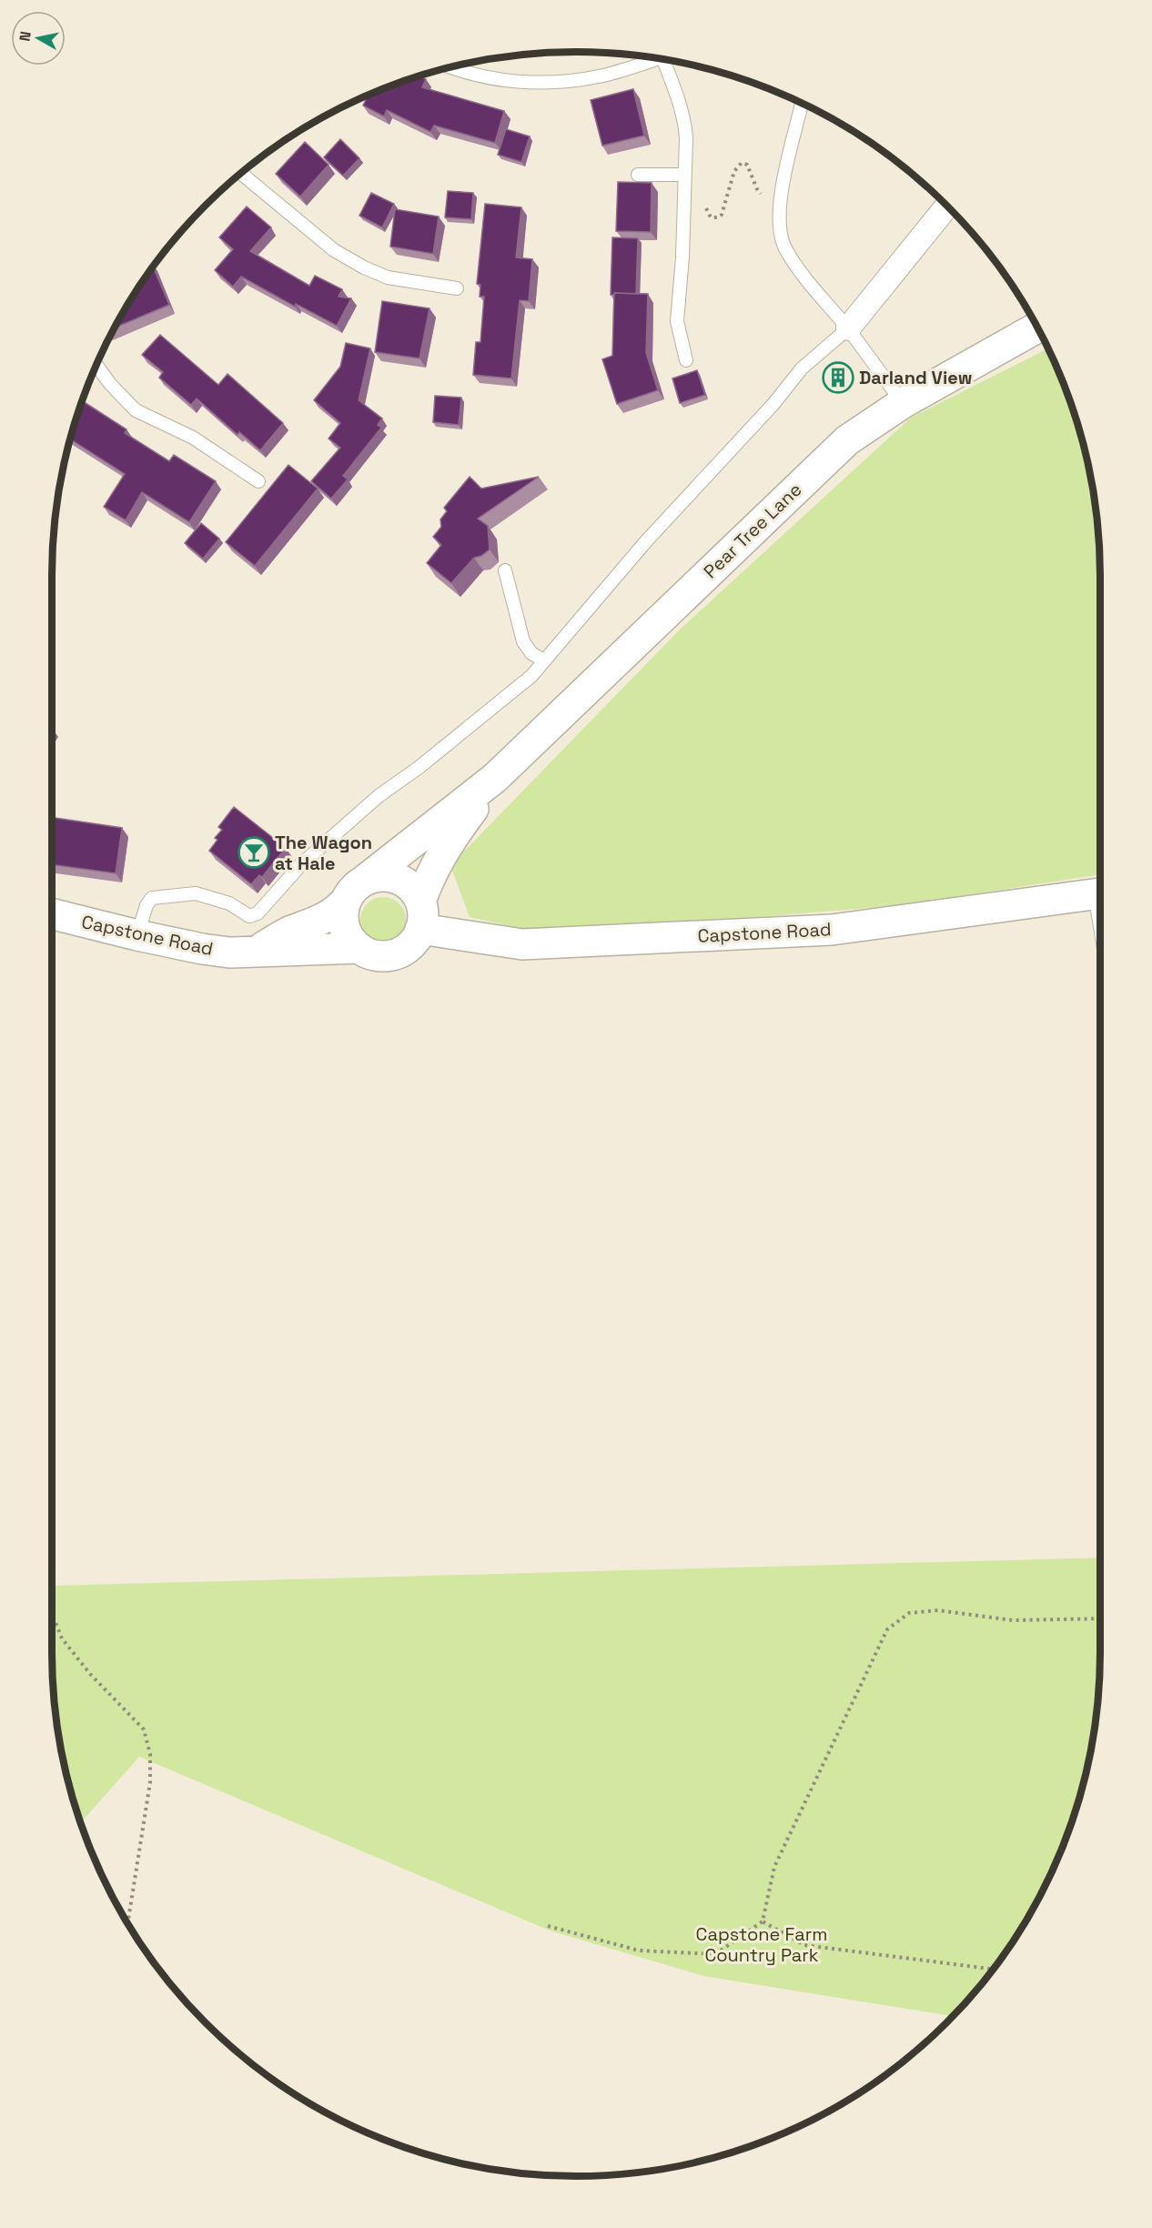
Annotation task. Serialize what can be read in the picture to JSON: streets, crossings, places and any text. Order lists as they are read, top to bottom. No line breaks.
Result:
{"streets":{"street":["Pear Tree Lane","Capstone Road"]},"crossings":[["Pear Tree Lane","Capstone Road"]],"parks":["Capstone Farm Country Park"],"places":{"building":["Darland View"],"bar":["The Wagon at Hale"]},"north":"left"}
